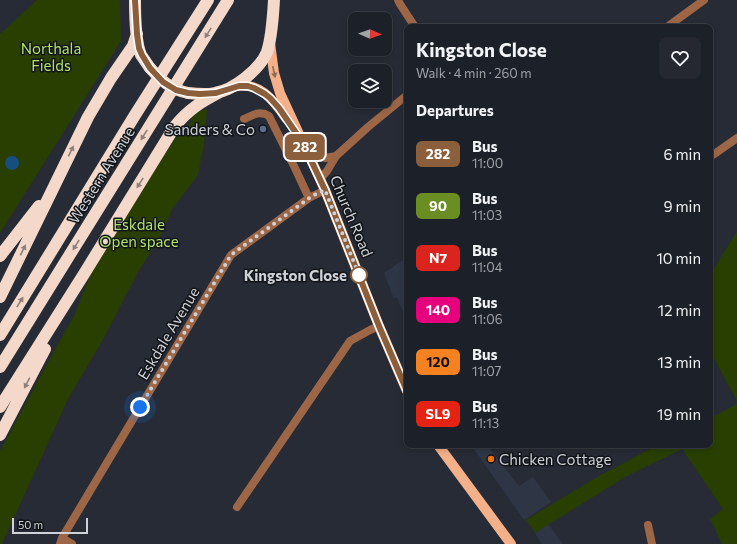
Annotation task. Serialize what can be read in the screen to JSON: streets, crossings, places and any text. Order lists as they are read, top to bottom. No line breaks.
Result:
{"streets":{"highway":["Western Avenue"],"main road":["Church Road"],"street":["Eskdale Avenue"]},"crossings":[["Church Road","Eskdale Avenue"]],"parks":["Northala Fields","Eskdale Open space"],"places":["Sanders & Co","Kingston Close","Chicken Cottage"],"lines":["bus line 282"],"scale_bar":"50 m","north":"right","page":{"on_map":"282","heading":[["Kingston Close","Walk · 4 min · 260 m"],"Departures"],"list":[{"mark":"282","name":"Bus","note":"11:00","value":"6 min"},{"mark":"90","name":"Bus","note":"11:03","value":"9 min"},{"mark":"N7","name":"Bus","note":"11:04","value":"10 min"},{"mark":"140","name":"Bus","note":"11:06","value":"12 min"},{"mark":"120","name":"Bus","note":"11:07","value":"13 min"},{"mark":"SL9","name":"Bus","note":"11:13","value":"19 min"}],"scale":"50 m"}}
